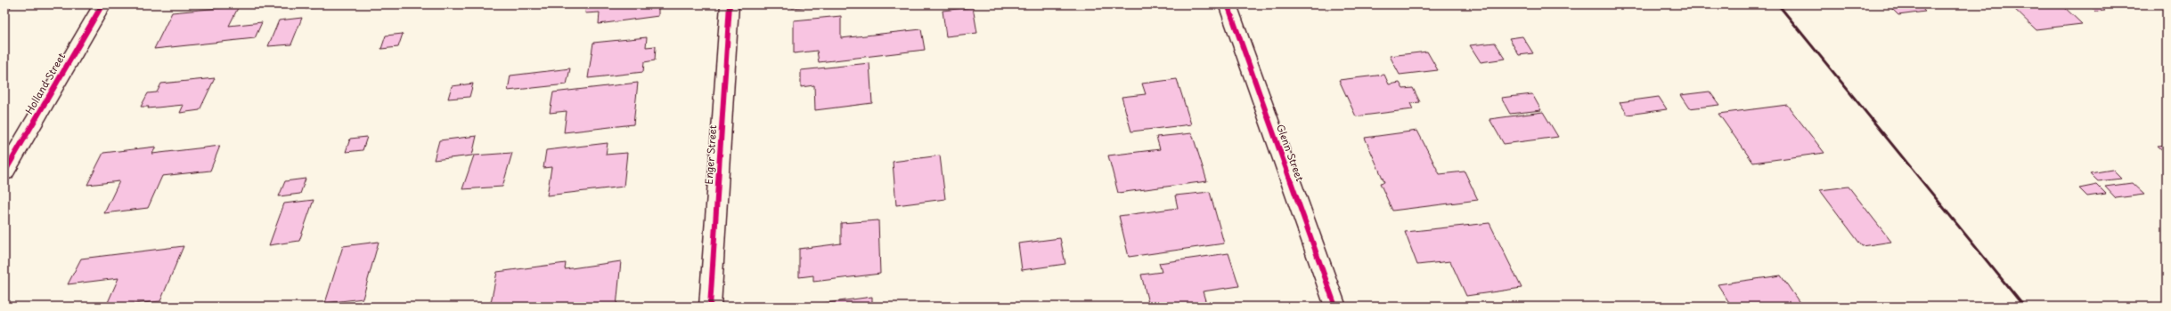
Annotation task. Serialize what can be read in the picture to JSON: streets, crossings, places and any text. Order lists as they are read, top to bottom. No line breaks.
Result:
{"streets":{"street":["Holland Street","Glenn Street","Enger Street"]}}
